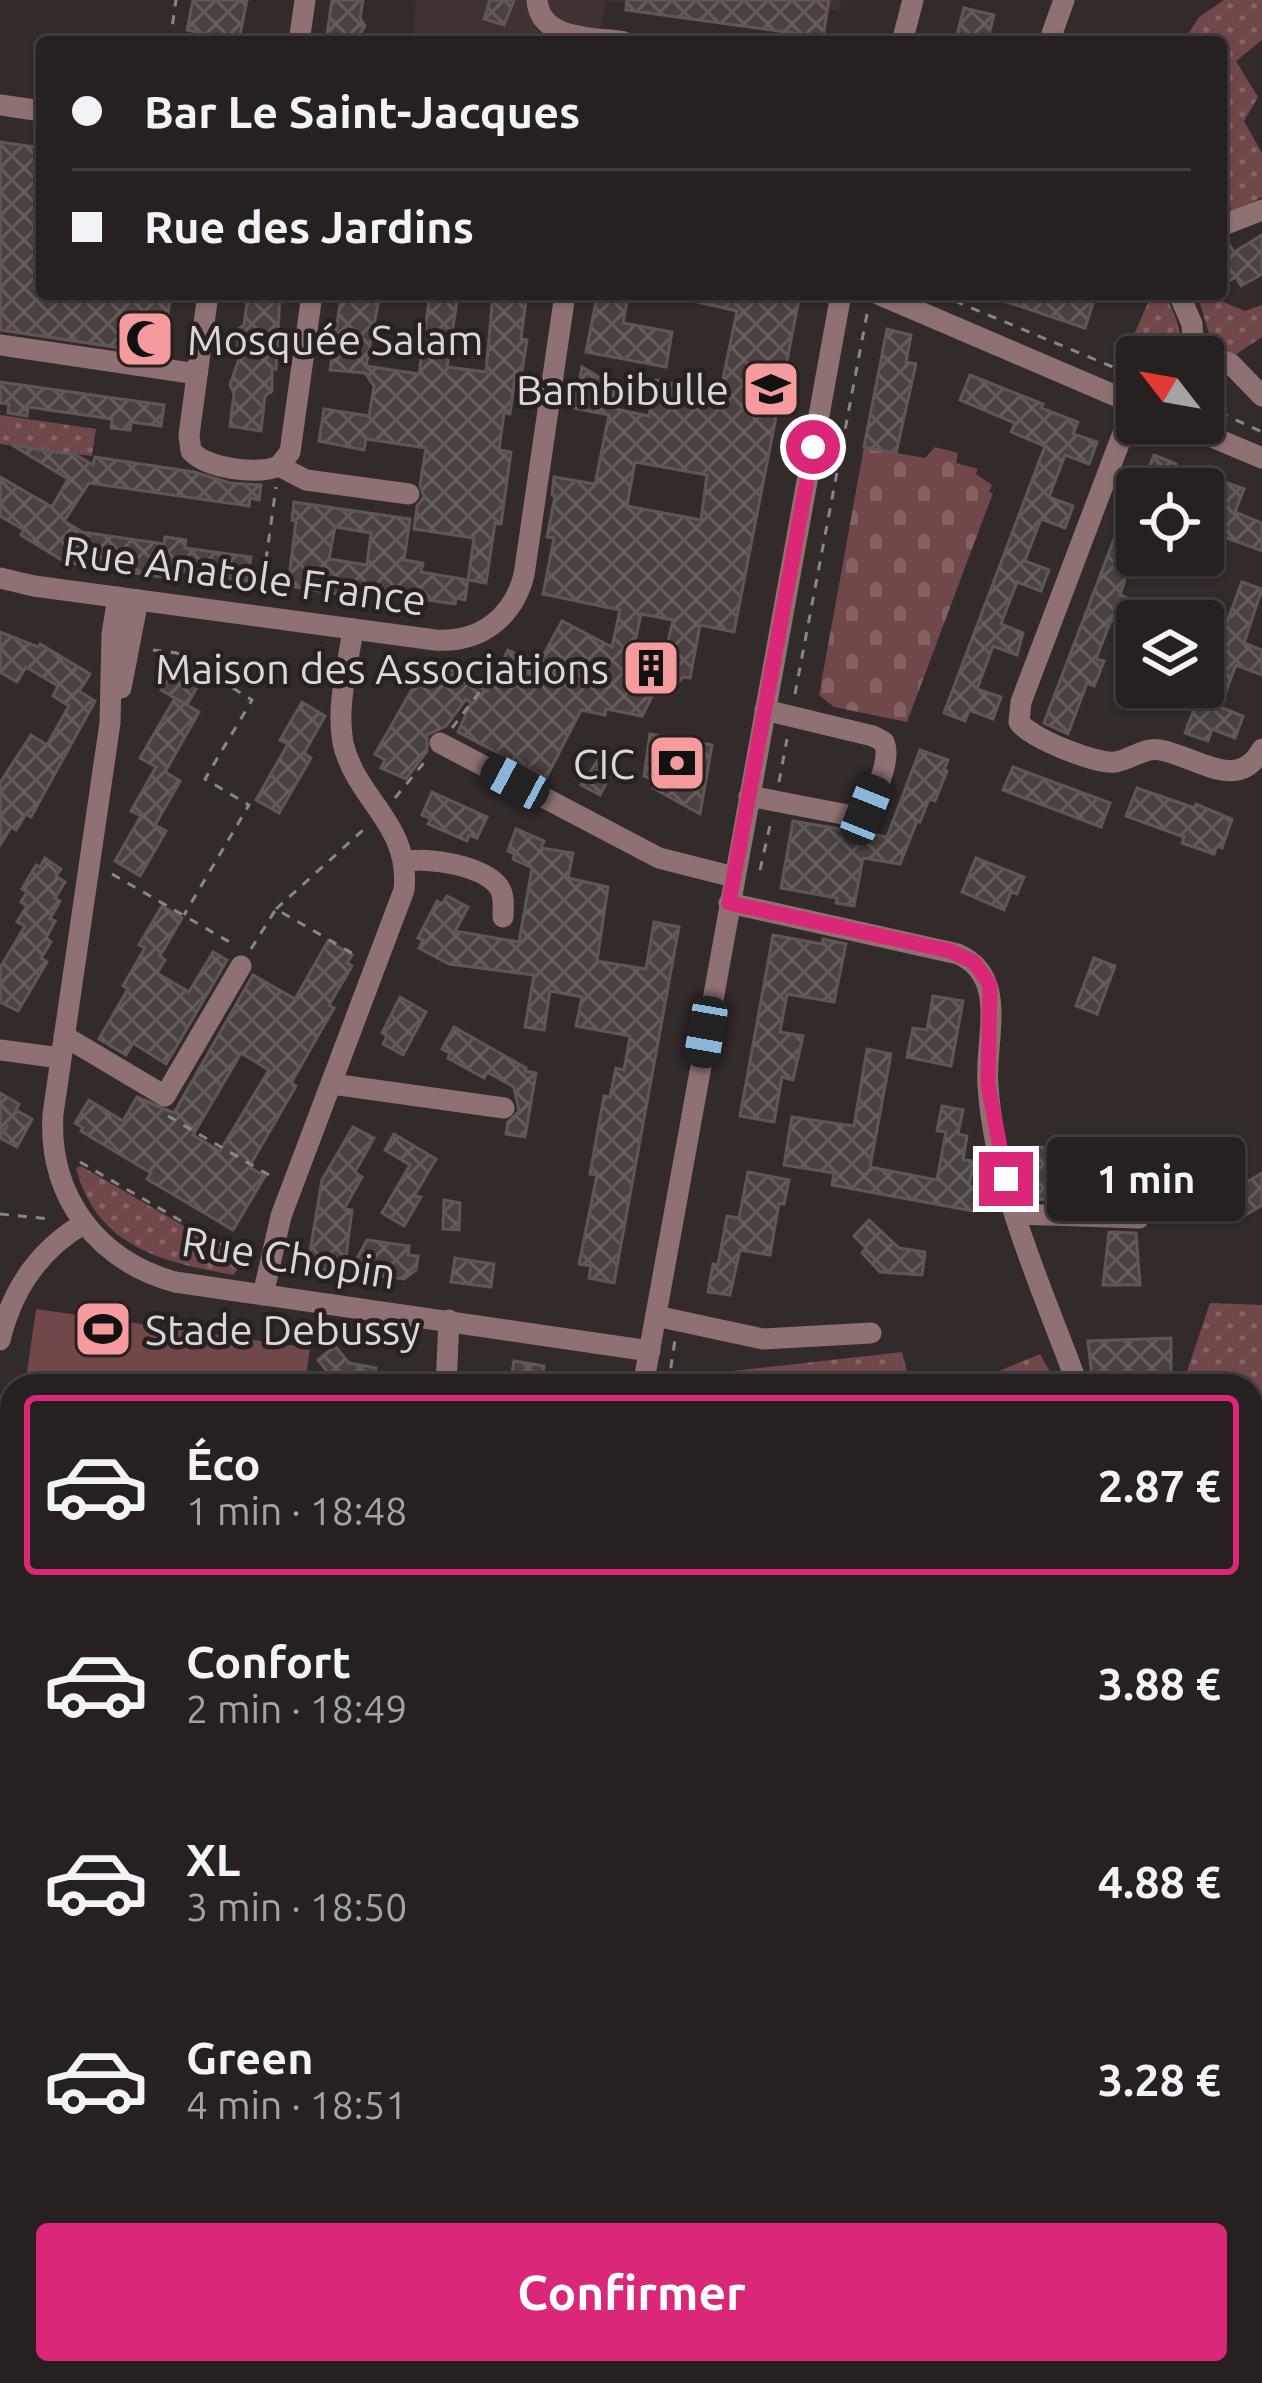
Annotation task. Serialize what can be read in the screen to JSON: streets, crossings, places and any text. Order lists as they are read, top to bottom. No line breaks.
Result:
{"streets":{"street":["Rue Anatole France","Rue Chopin"]},"crossings":[["Rue Anatole France","Rue Chopin"]],"places":{"mosque":["Mosquée Salam"],"school or university":["Bambibulle"],"building":["Maison des Associations"],"bank":["CIC"],"sports":["Stade Debussy"]},"north":"top left","page":{"banner":["Bar Le Saint-Jacques","Rue des Jardins"],"bubble":"1 min","list":[{"name":"Éco","note":"1 min · 18:48","value":"2.87 €"},{"name":"Confort","note":"2 min · 18:49","value":"3.88 €"},{"name":"XL","note":"3 min · 18:50","value":"4.88 €"},{"name":"Green","note":"4 min · 18:51","value":"3.28 €"}],"buttons":"Confirmer"}}
